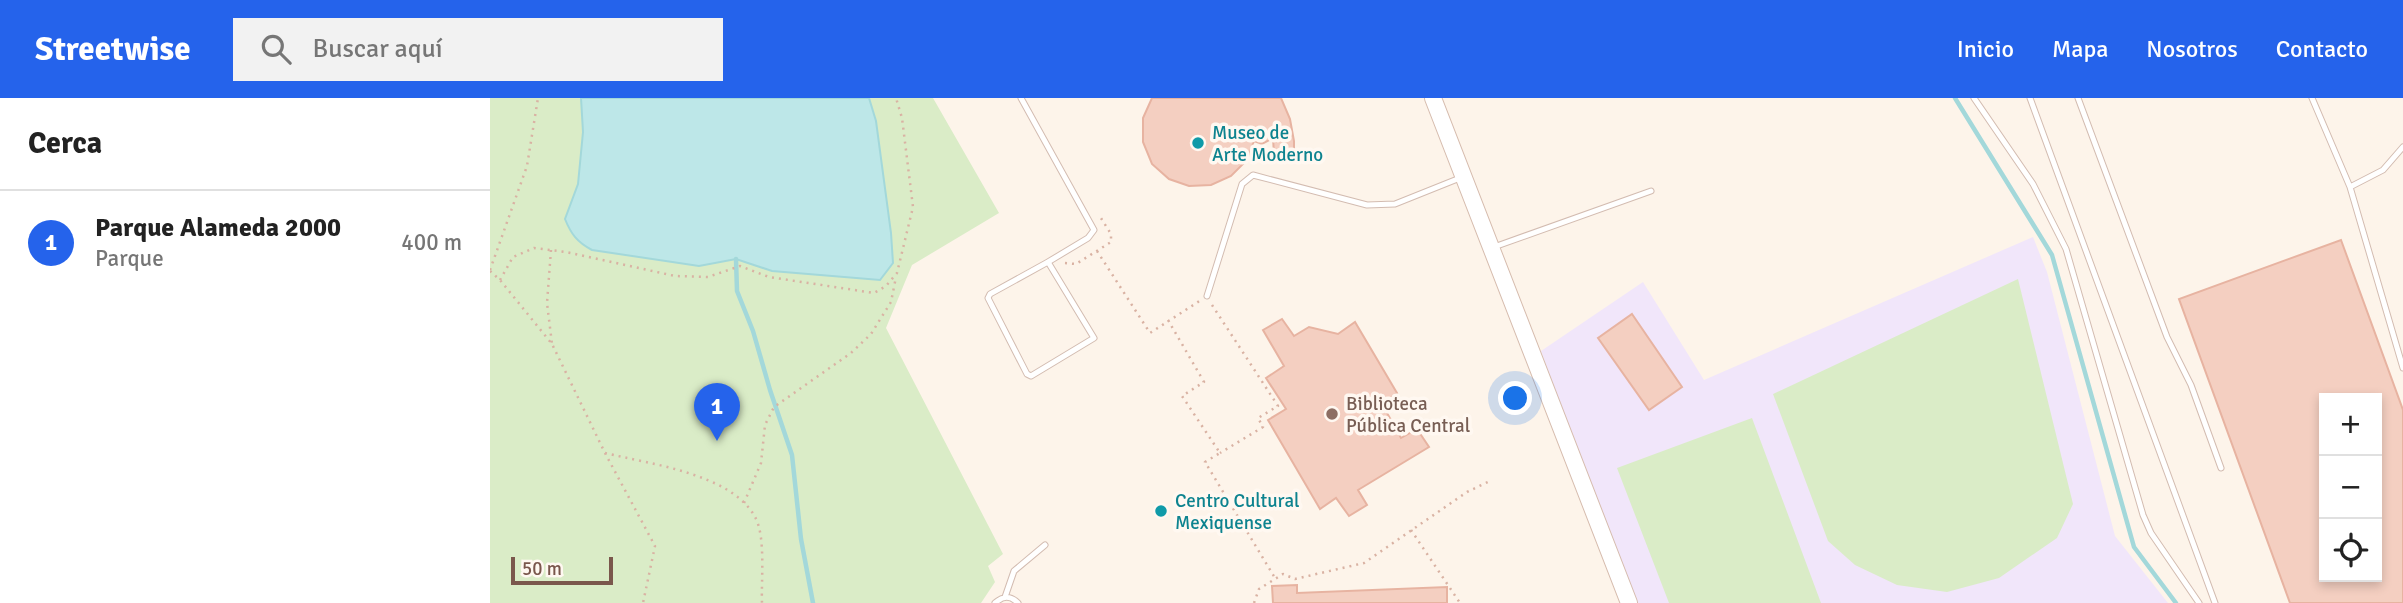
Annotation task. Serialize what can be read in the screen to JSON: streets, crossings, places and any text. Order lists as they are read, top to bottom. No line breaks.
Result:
{"places":["Museo de Arte Moderno","Biblioteca Pública Central","Centro Cultural Mexiquense"],"scale_bar":"50 m","page":{"header":"Streetwise","search":"Buscar aquí","nav":["Inicio","Mapa","Nosotros","Contacto"],"heading":"Cerca","list":[{"mark":"1","name":"Parque Alameda 2000","note":"Parque","value":"400 m"}],"pins":"1","map_buttons":["+","−"],"scale":"50 m"}}
